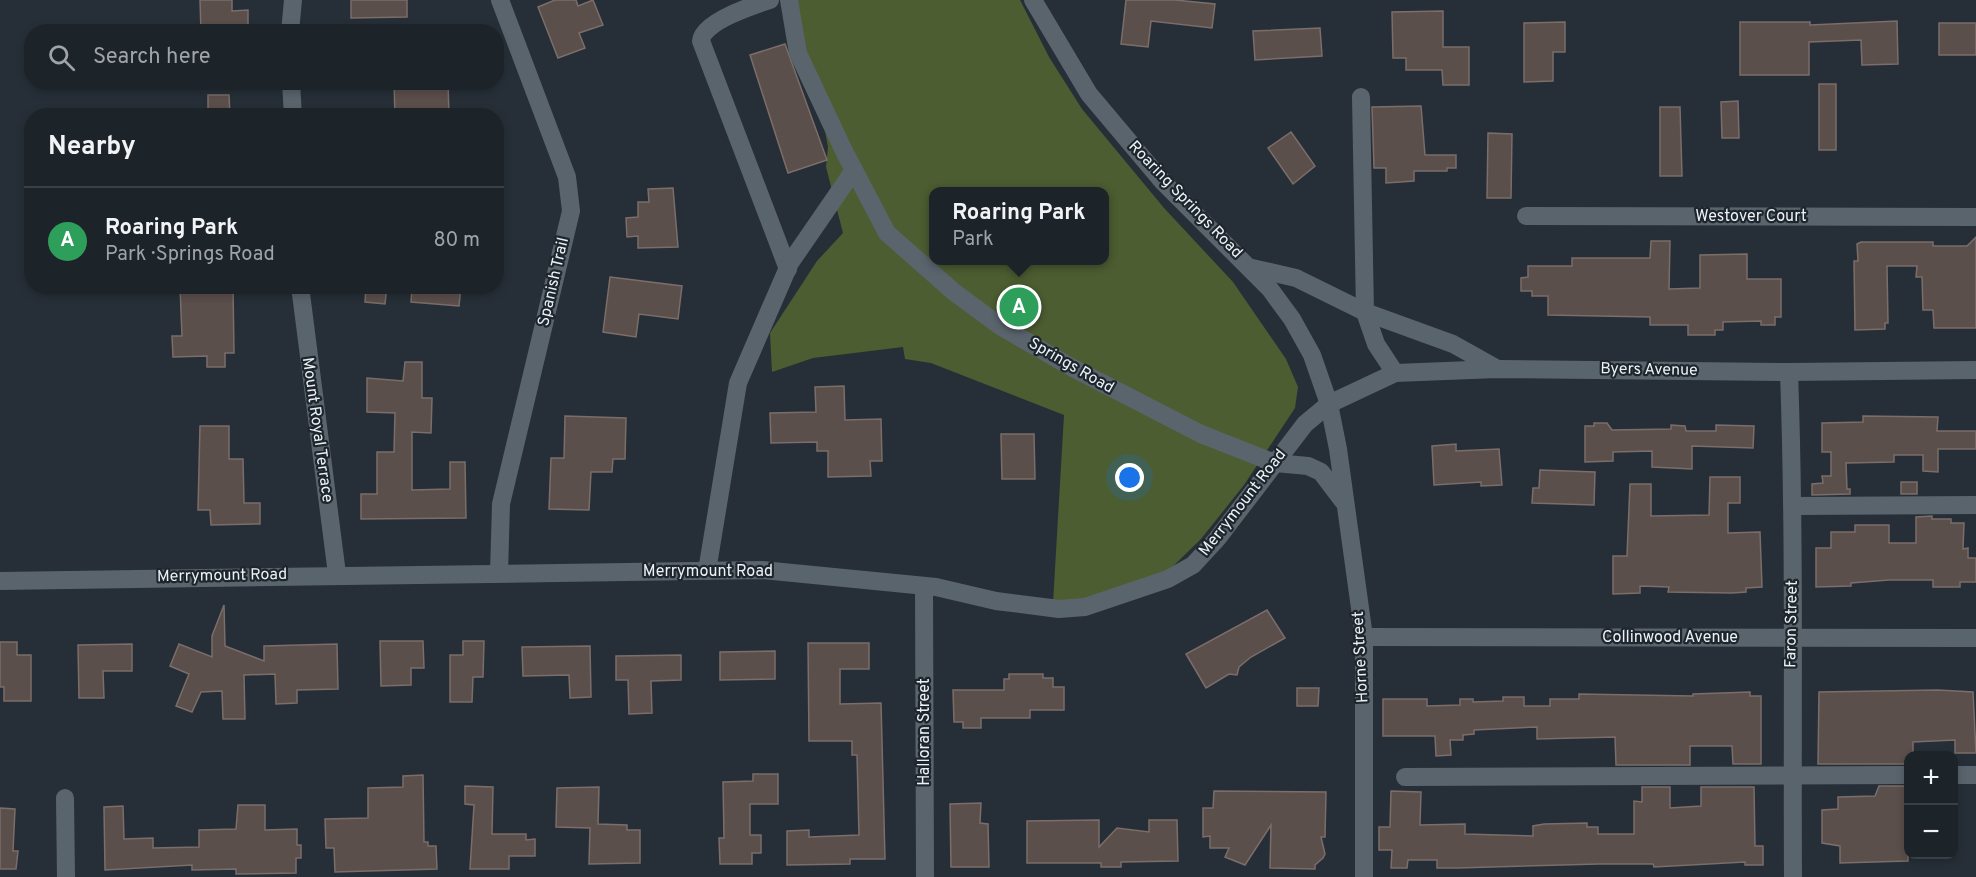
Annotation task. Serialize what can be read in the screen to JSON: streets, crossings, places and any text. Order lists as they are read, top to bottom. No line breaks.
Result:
{"streets":{"street":["Roaring Springs Road","Westover Court","Spanish Trail","Springs Road","Byers Avenue","Mount Royal Terrace","Merrymount Road","Faron Street","Collinwood Avenue","Horne Street","Halloran Street"]},"crossings":[["Roaring Springs Road","Byers Avenue"],["Roaring Springs Road","Merrymount Road"],["Roaring Springs Road","Horne Street"],["Spanish Trail","Merrymount Road"],["Springs Road","Merrymount Road"],["Springs Road","Horne Street"],["Byers Avenue","Merrymount Road"],["Byers Avenue","Faron Street"],["Byers Avenue","Horne Street"],["Mount Royal Terrace","Merrymount Road"],["Merrymount Road","Horne Street"],["Merrymount Road","Halloran Street"],["Faron Street","Collinwood Avenue"],["Collinwood Avenue","Horne Street"]],"page":{"search":"Search here","heading":"Nearby","list":[{"mark":"A","name":"Roaring Park","note":"Park · Springs Road","value":"80 m"}],"popup":["Roaring Park","Park"],"pins":"A","map_buttons":["+","−"]}}
